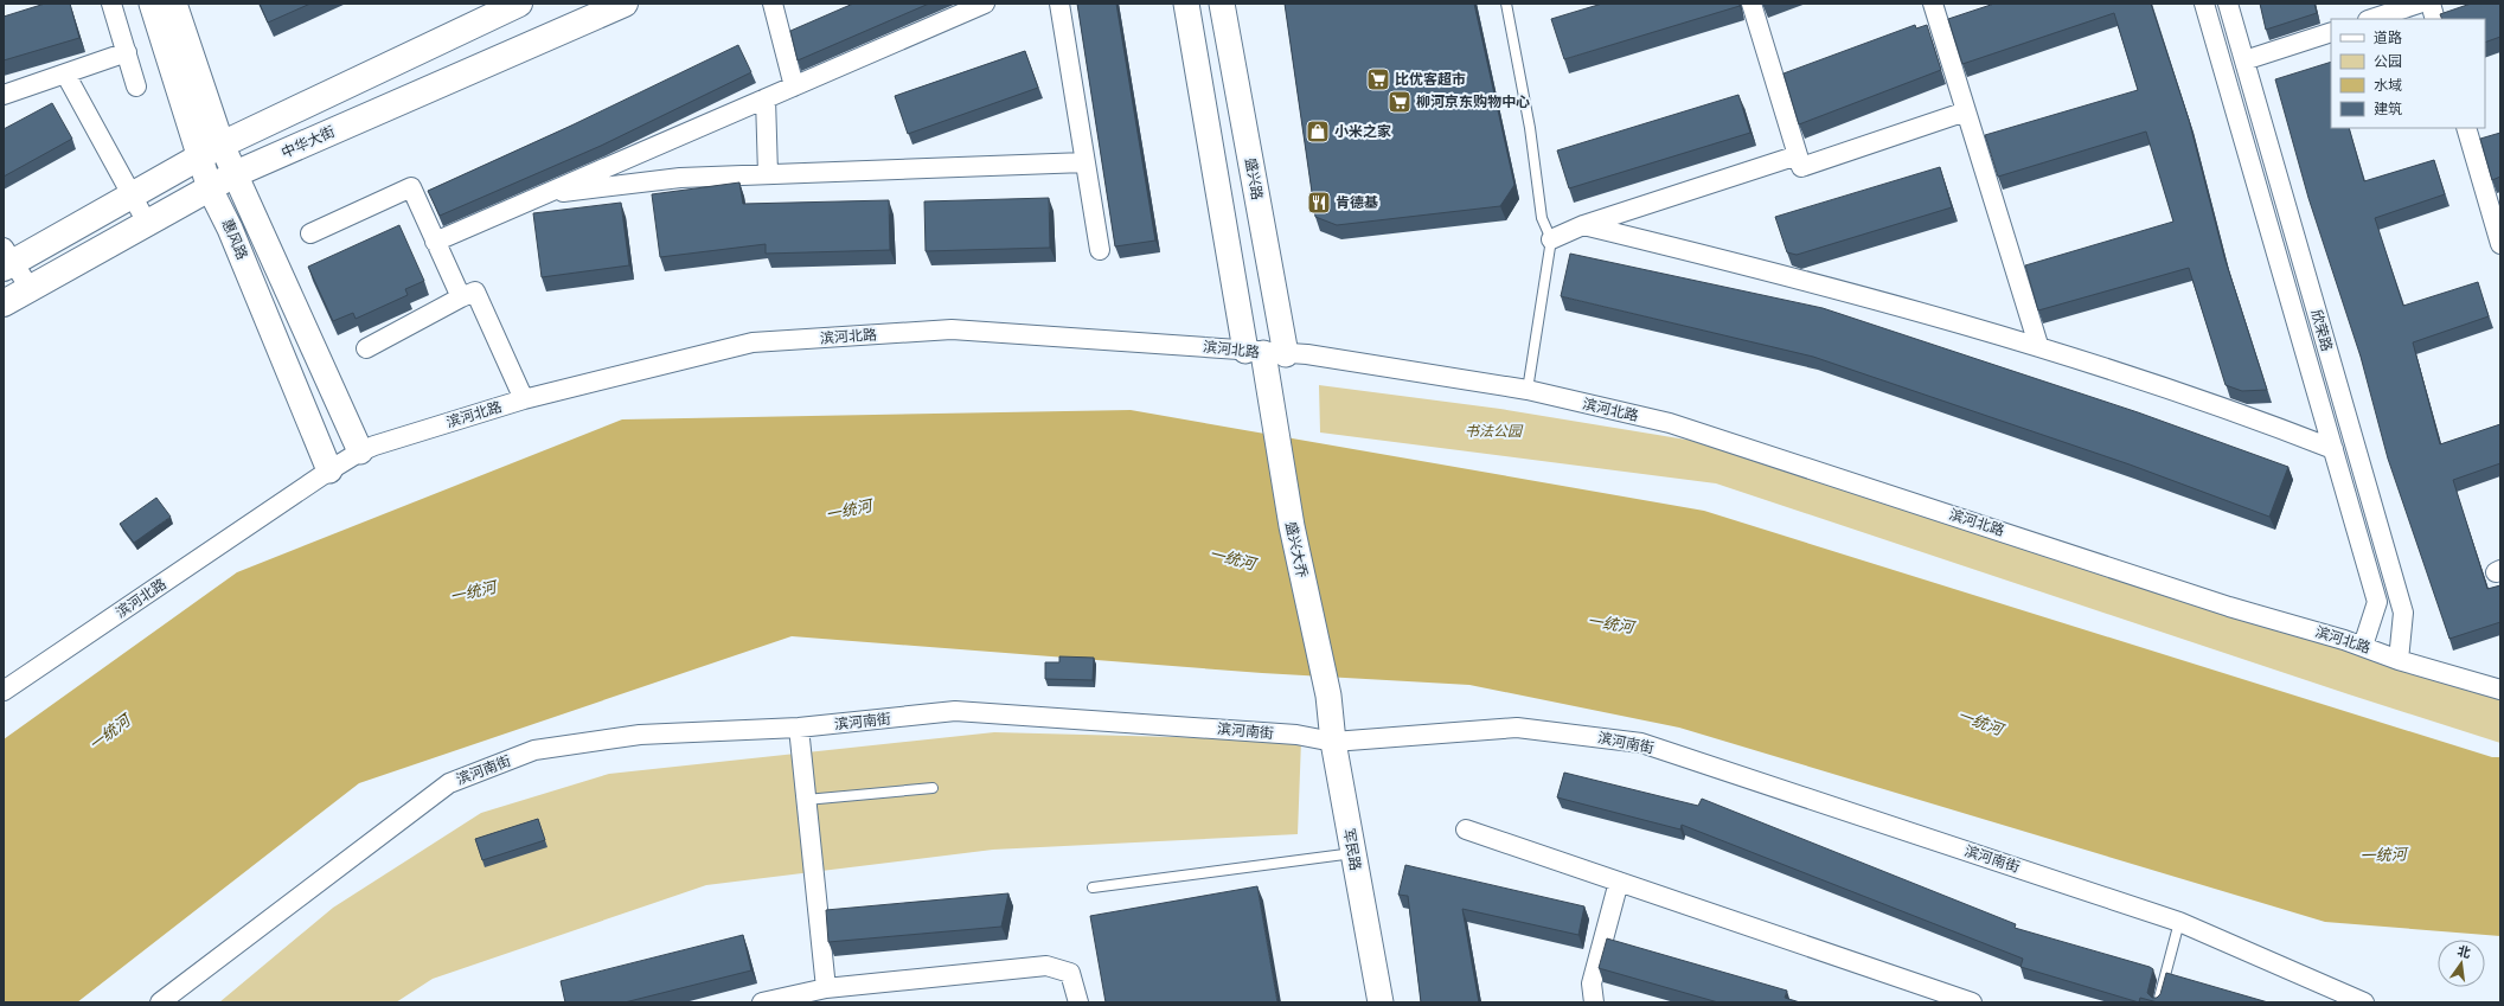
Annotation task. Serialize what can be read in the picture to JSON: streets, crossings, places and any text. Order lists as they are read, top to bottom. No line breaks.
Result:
{"streets":{"main road":["中华大街"],"street":["盛兴路","惠风路","欣荣路","滨河北路","盛兴大乔","滨河南街","军民路"]},"crossings":[["中华大街","惠风路"],["盛兴路","滨河北路"],["盛兴路","盛兴大乔"],["惠风路","滨河北路"],["欣荣路","滨河北路"],["滨河北路","盛兴大乔"],["盛兴大乔","军民路"],["滨河南街","军民路"]],"water":["一统河"],"parks":["书法公园"],"places":{"supermarket":["比优客超市","柳河京东购物中心"],"shop":["小米之家"],"restaurant":["肯德基"]},"legend":["道路","公园","水域","建筑"],"north":"top"}
